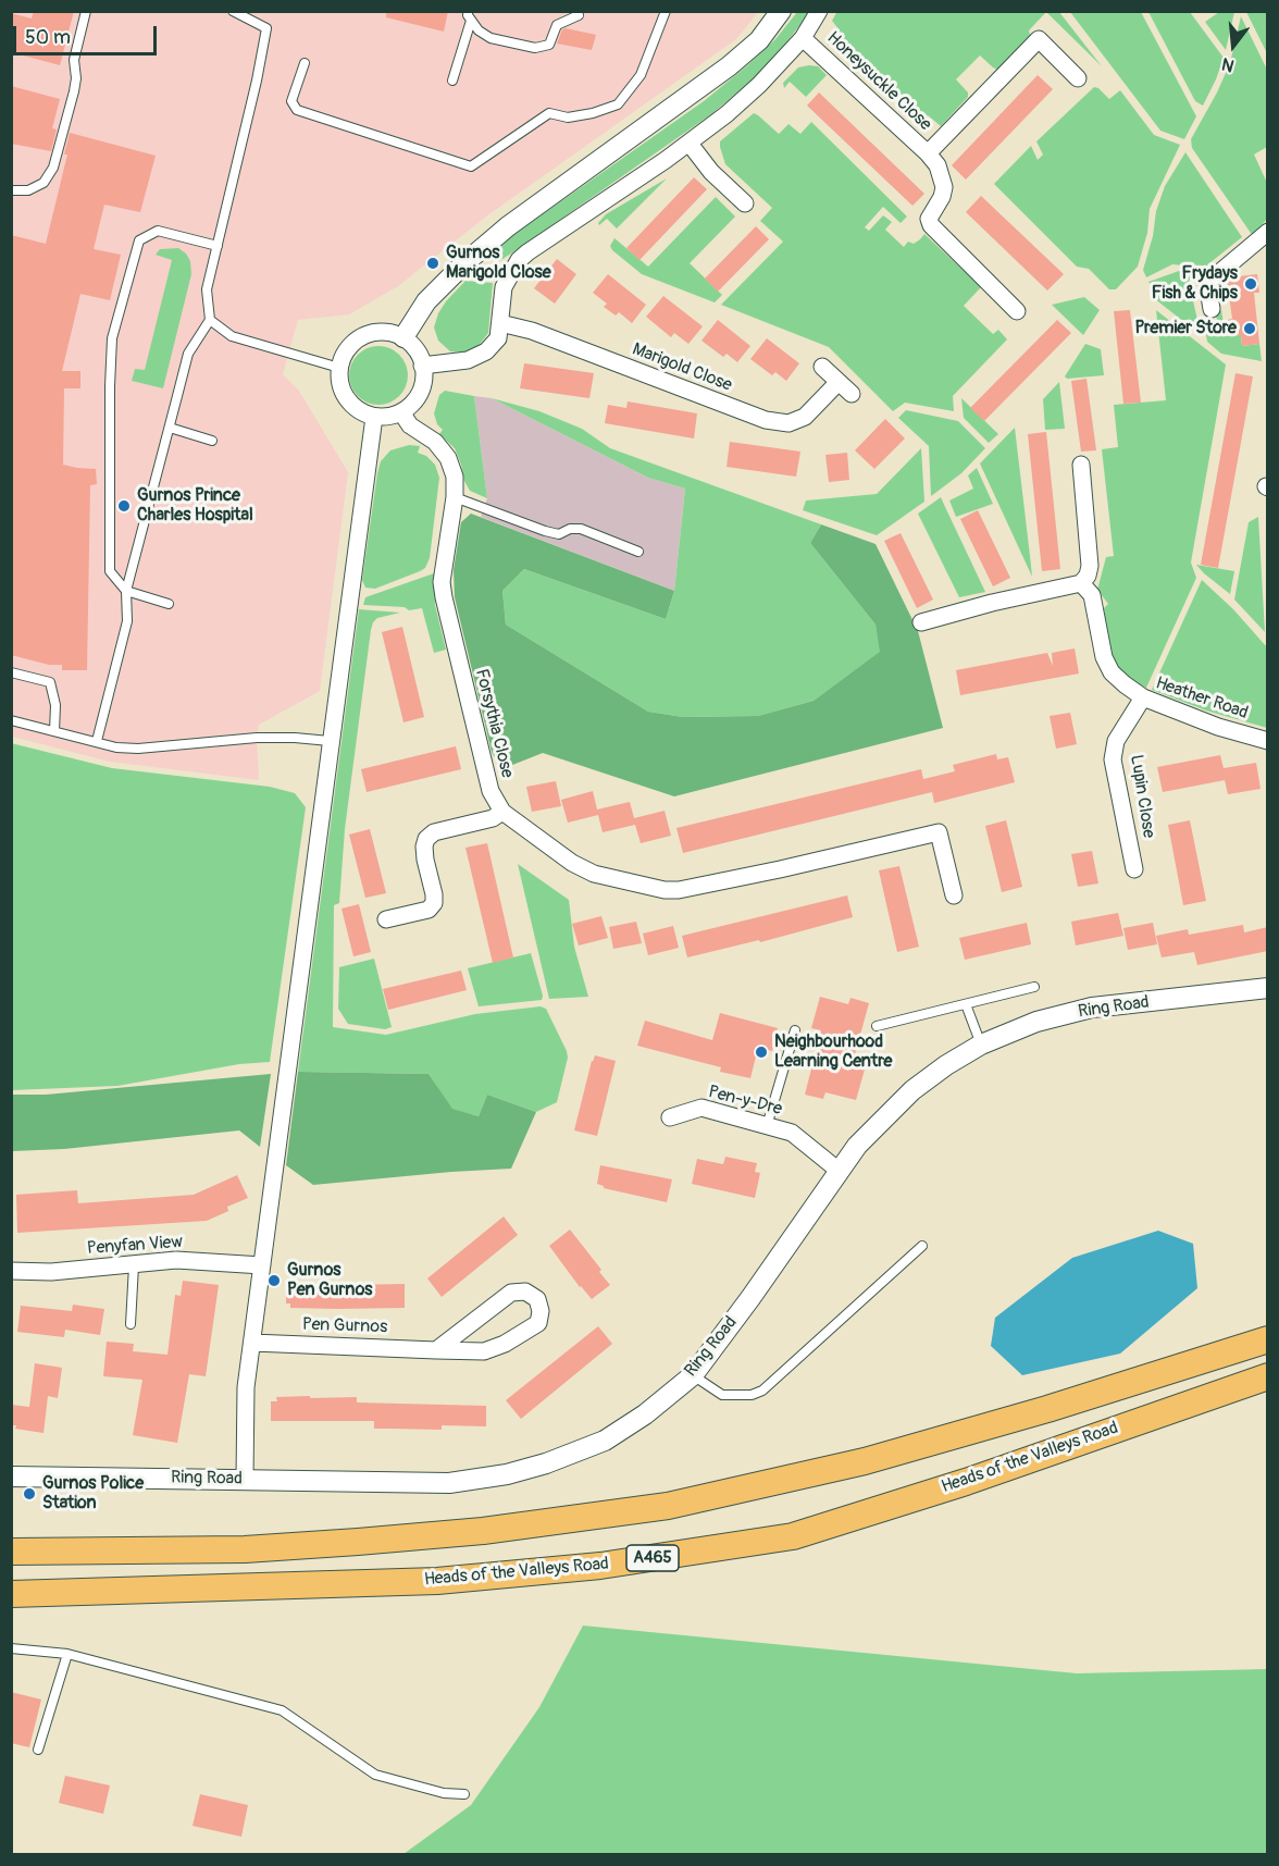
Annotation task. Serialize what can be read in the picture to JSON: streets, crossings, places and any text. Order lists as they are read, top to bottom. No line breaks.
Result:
{"streets":{"highway":["Heads of the Valleys Road","A465"],"street":["Honeysuckle Close","Marigold Close","Heather Road","Forsythia Close","Lupin Close","Ring Road","Pen-y-Dre","Penyfan View","Pen Gurnos"]},"crossings":[["Heather Road","Lupin Close"],["Ring Road","Pen-y-Dre"]],"places":["Gurnos Marigold Close","Frydays Fish & Chips","Premier Store","Gurnos Prince Charles Hospital","Neighbourhood Learning Centre","Gurnos Pen Gurnos","Gurnos Police Station"],"scale_bar":"50 m","north":"bottom"}
